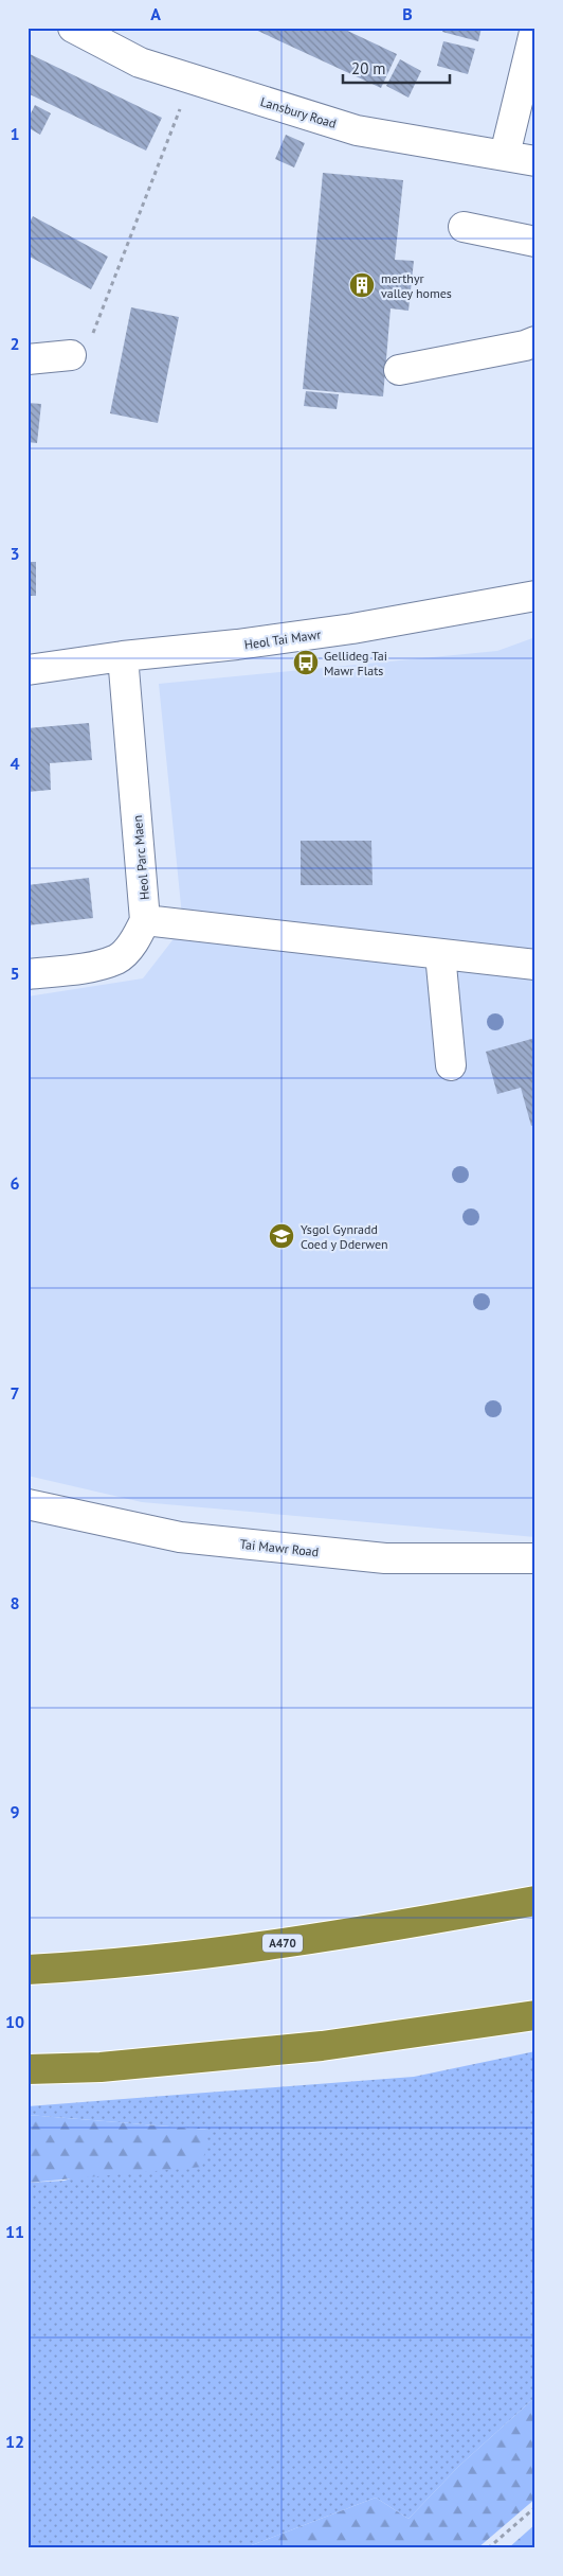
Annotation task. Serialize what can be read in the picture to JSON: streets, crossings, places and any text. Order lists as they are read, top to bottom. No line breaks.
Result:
{"streets":{"highway":["A470"],"street":["Lansbury Road","Heol Tai Mawr","Heol Parc Maen","Tai Mawr Road"]},"crossings":[["Heol Tai Mawr","Heol Parc Maen"]],"places":{"building":["merthyr valley homes"],"bus stop":["Gellideg Tai Mawr Flats"],"school or university":["Ysgol Gynradd Coed y Dderwen"]},"scale_bar":"20 m","grid":{"columns":["A","B"],"rows":["1","2","3","4","5","6","7","8","9","10","11","12"]}}
